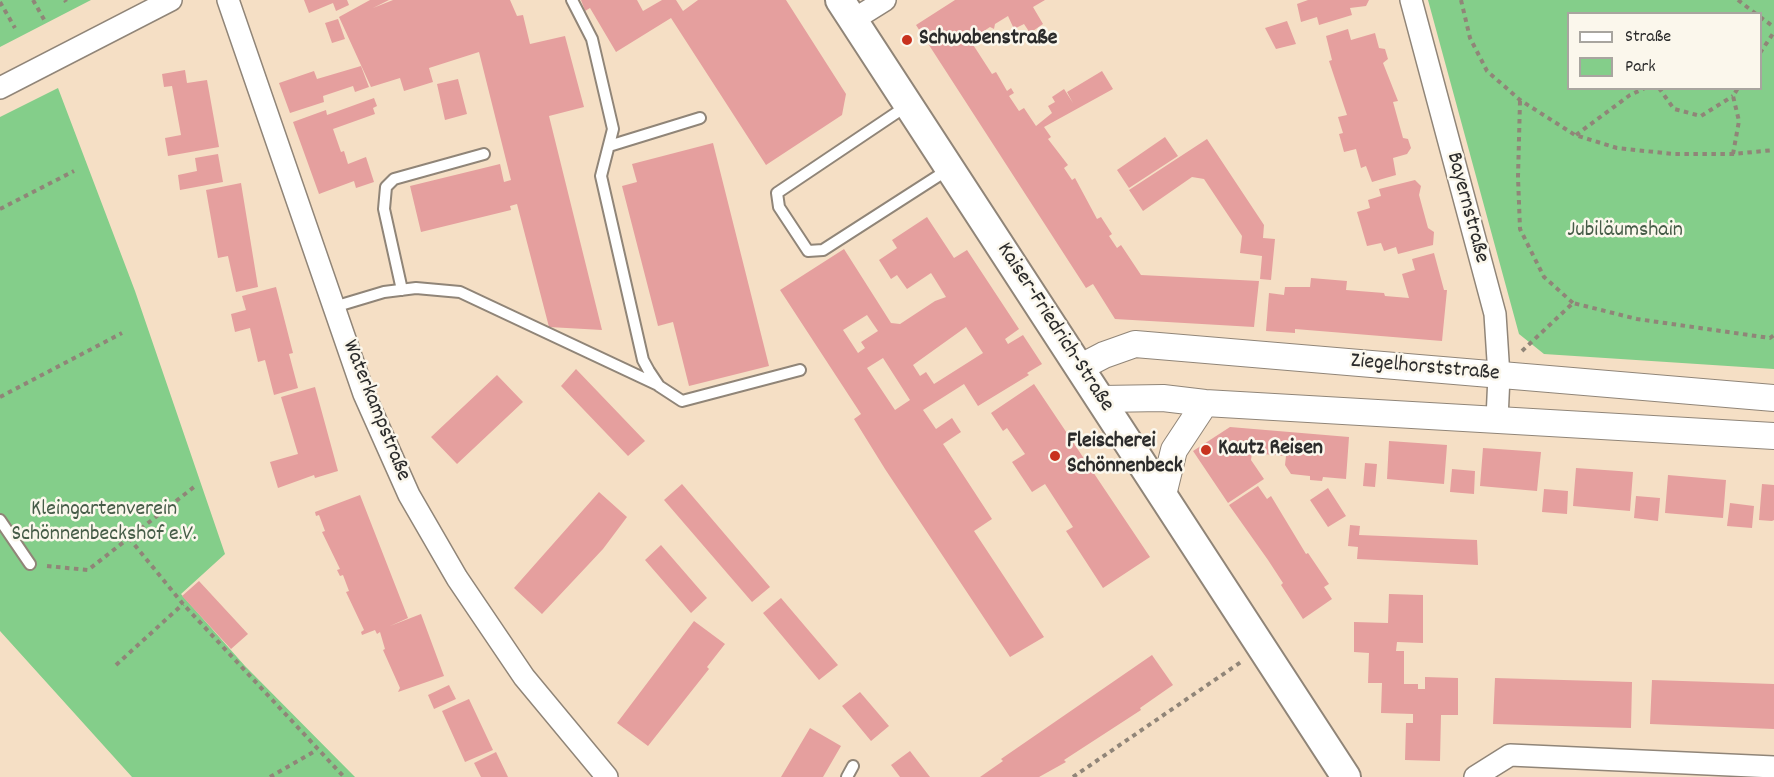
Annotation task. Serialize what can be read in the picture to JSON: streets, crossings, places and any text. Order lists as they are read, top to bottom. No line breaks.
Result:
{"streets":{"main road":["Kaiser-Friedrich-Straße"],"street":["Bayernstraße","Ziegelhorststraße","Waterkampstraße"]},"crossings":[["Bayernstraße","Ziegelhorststraße"],["Kaiser-Friedrich-Straße","Ziegelhorststraße"]],"parks":["Jubiläumshain","Kleingartenverein Schönnenbeckshof e.V."],"places":["Schwabenstraße","Kautz Reisen","Fleischerei Schönnenbeck"],"legend":["Straße","Park"]}
